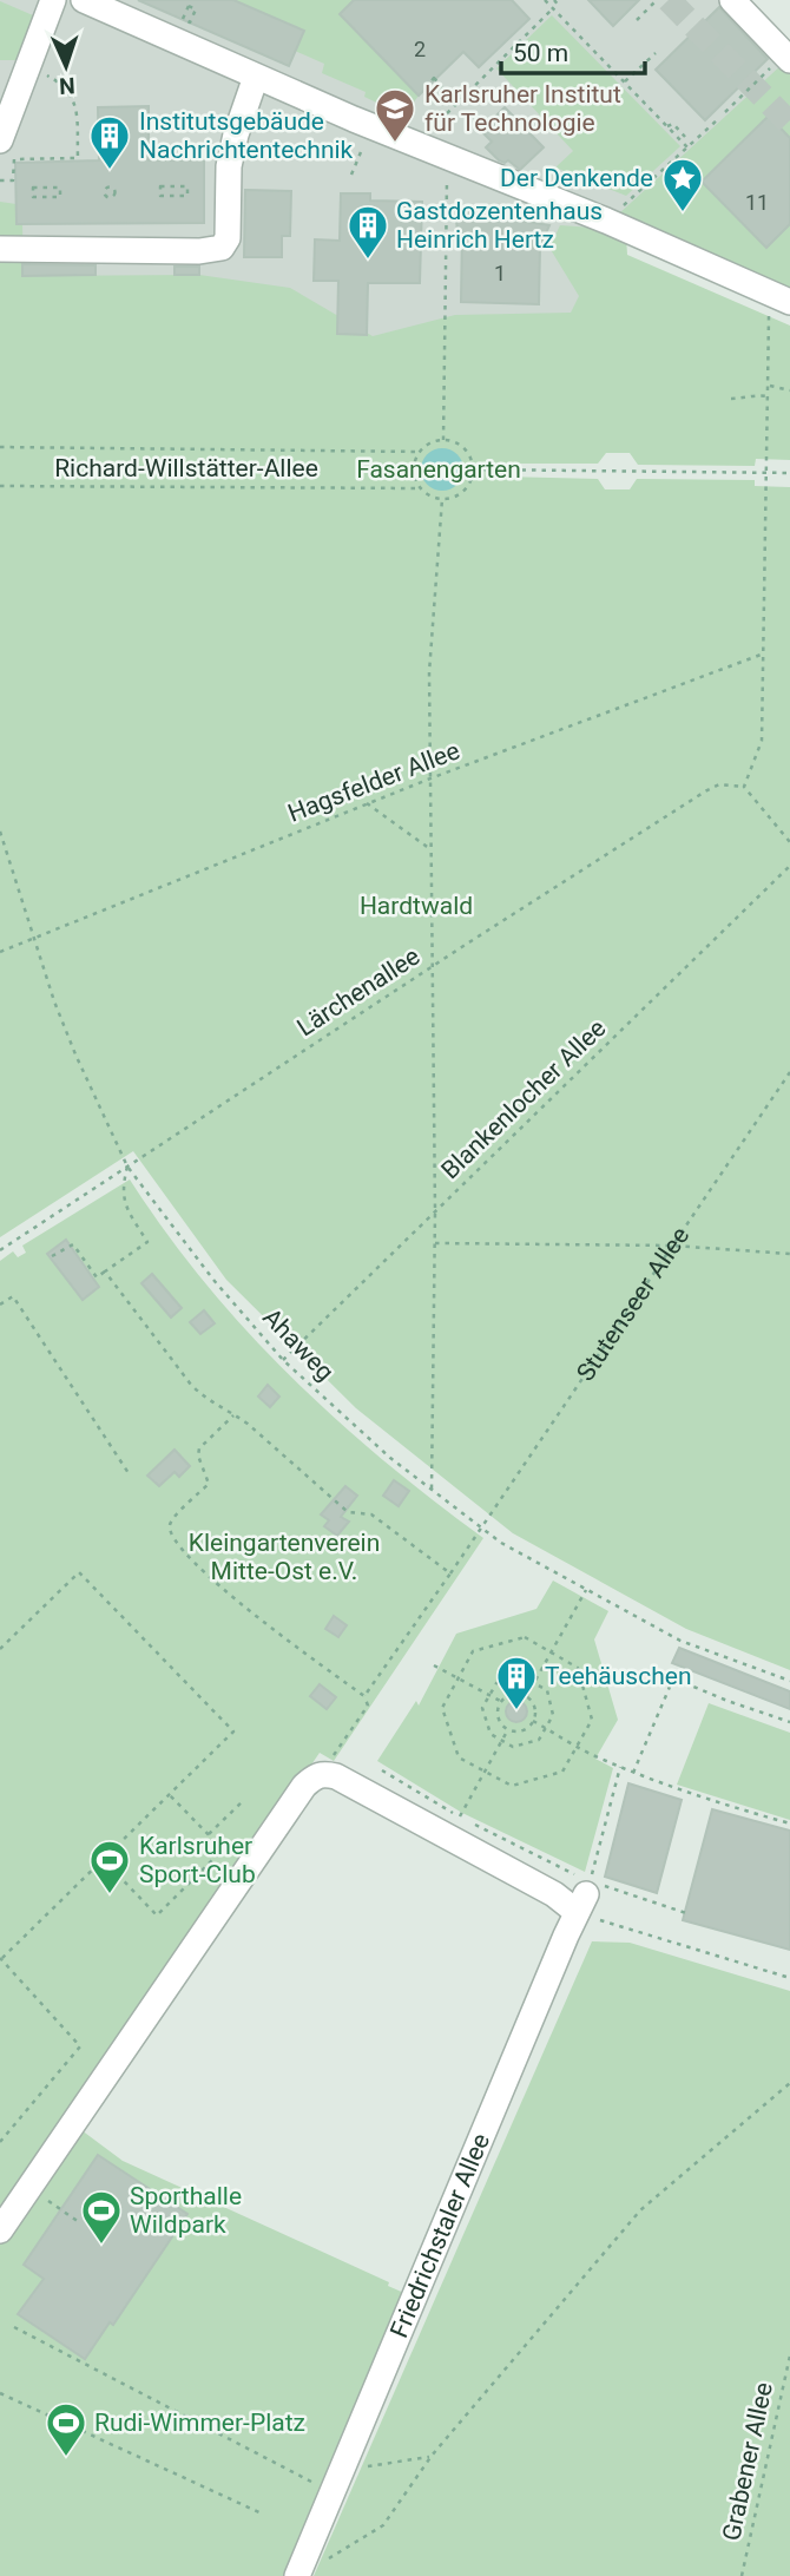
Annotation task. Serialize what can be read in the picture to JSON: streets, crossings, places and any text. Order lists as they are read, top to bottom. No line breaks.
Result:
{"streets":{"street":["Friedrichstaler Allee"],"path":["Richard-Willstätter-Allee","Hagsfelder Allee","Lärchenallee","Blankenlocher Allee","Stutenseer Allee","Ahaweg","Grabener Allee"]},"crossings":[["Hagsfelder Allee","Ahaweg"],["Lärchenallee","Ahaweg"],["Blankenlocher Allee","Ahaweg"],["Stutenseer Allee","Ahaweg"]],"parks":["Fasanengarten","Hardtwald","Kleingartenverein Mitte-Ost e.V."],"places":{"school or university":["Karlsruher Institut für Technologie"],"building":["Institutsgebäude Nachrichtentechnik","Gastdozentenhaus Heinrich Hertz","Teehäuschen"],"place":["Der Denkende"],"sports":["Karlsruher Sport-Club","Sporthalle Wildpark","Rudi-Wimmer-Platz"]},"house_numbers":["2","11","1"],"scale_bar":"50 m","north":"bottom"}
